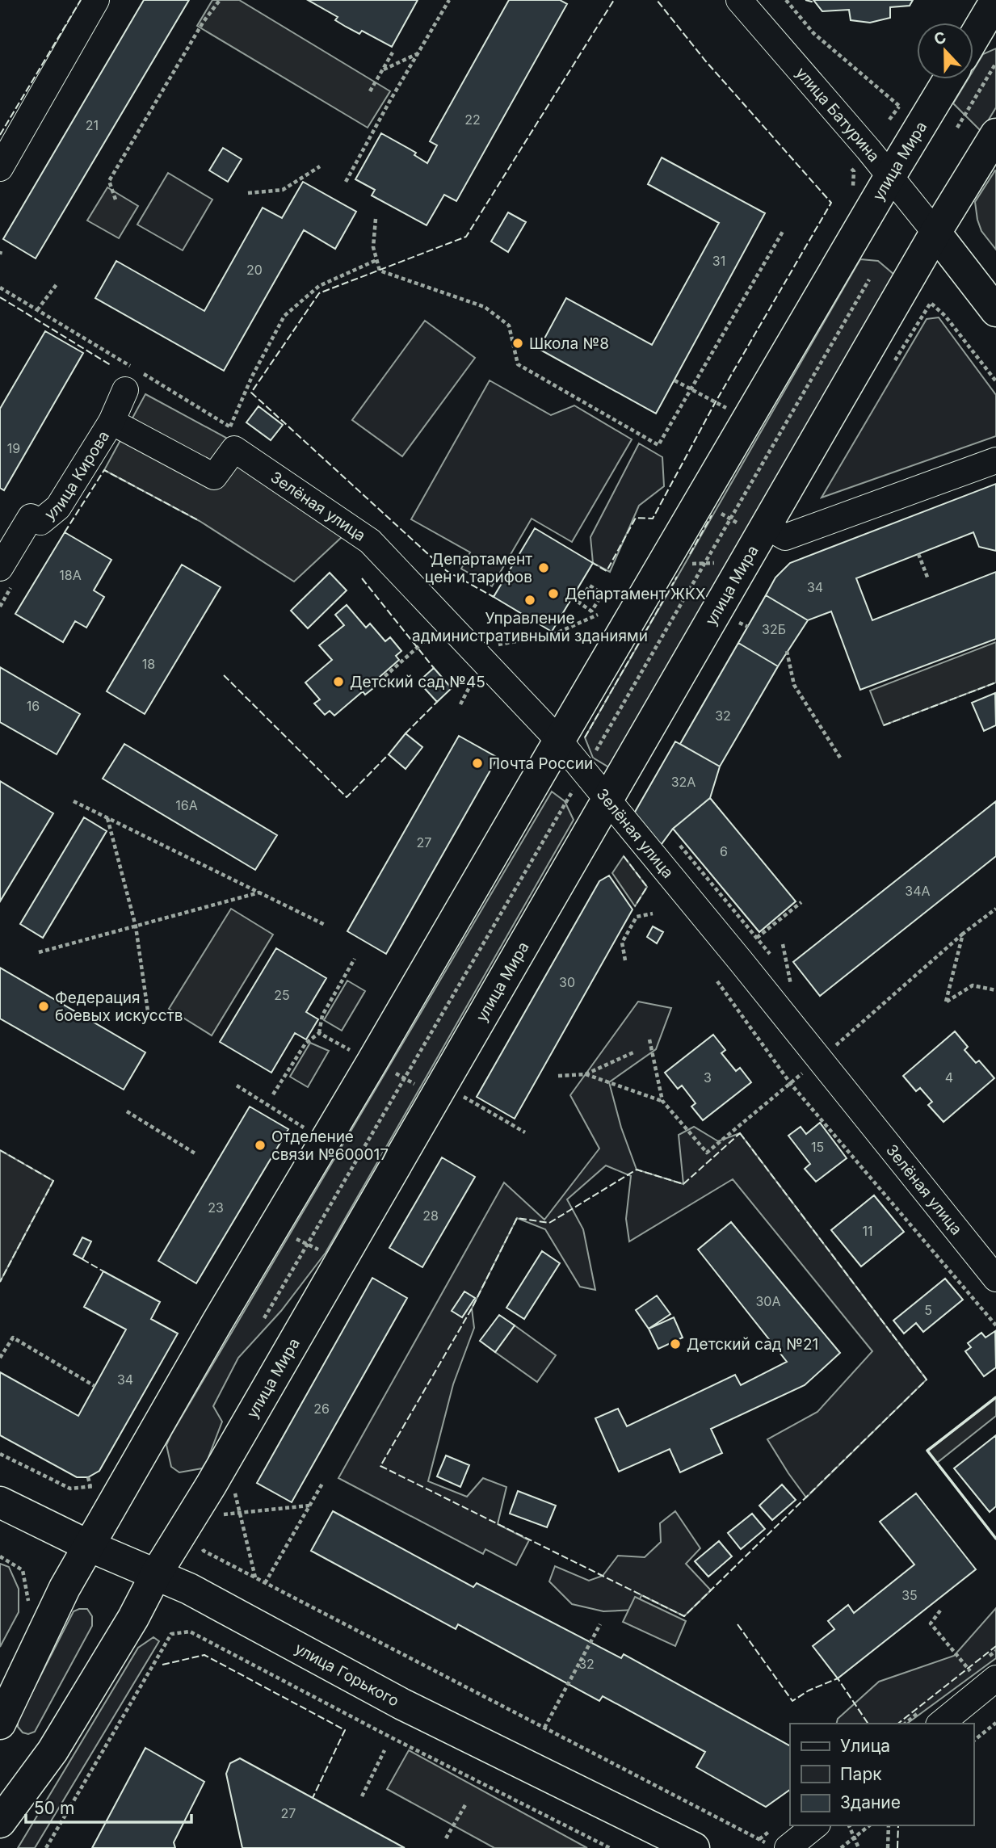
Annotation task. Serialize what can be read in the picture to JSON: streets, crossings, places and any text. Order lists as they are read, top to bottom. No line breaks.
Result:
{"streets":{"main road":["улица Батурина","улица Мира","улица Горького"],"street":["улица Кирова","Зелёная улица"]},"crossings":[["улица Батурина","улица Мира"],["улица Мира","Зелёная улица"],["улица Мира","улица Горького"],["улица Кирова","Зелёная улица"]],"places":["Школа №8","Департамент цен и тарифов","Департамент ЖКХ","Управление административными зданиями","Детский сад №45","Почта России","Федерация боевых искусств","Отделение связи №600017","Детский сад №21"],"house_numbers":["22","21","31","20","19","18А","34","32Б","18","16","32","32А","16А","27","6","34А","30","25","3","4","15","23","28","11","30А","5","34","26","35","32","27"],"legend":["Улица","Парк","Здание"],"scale_bar":"50 m","north":"top"}
